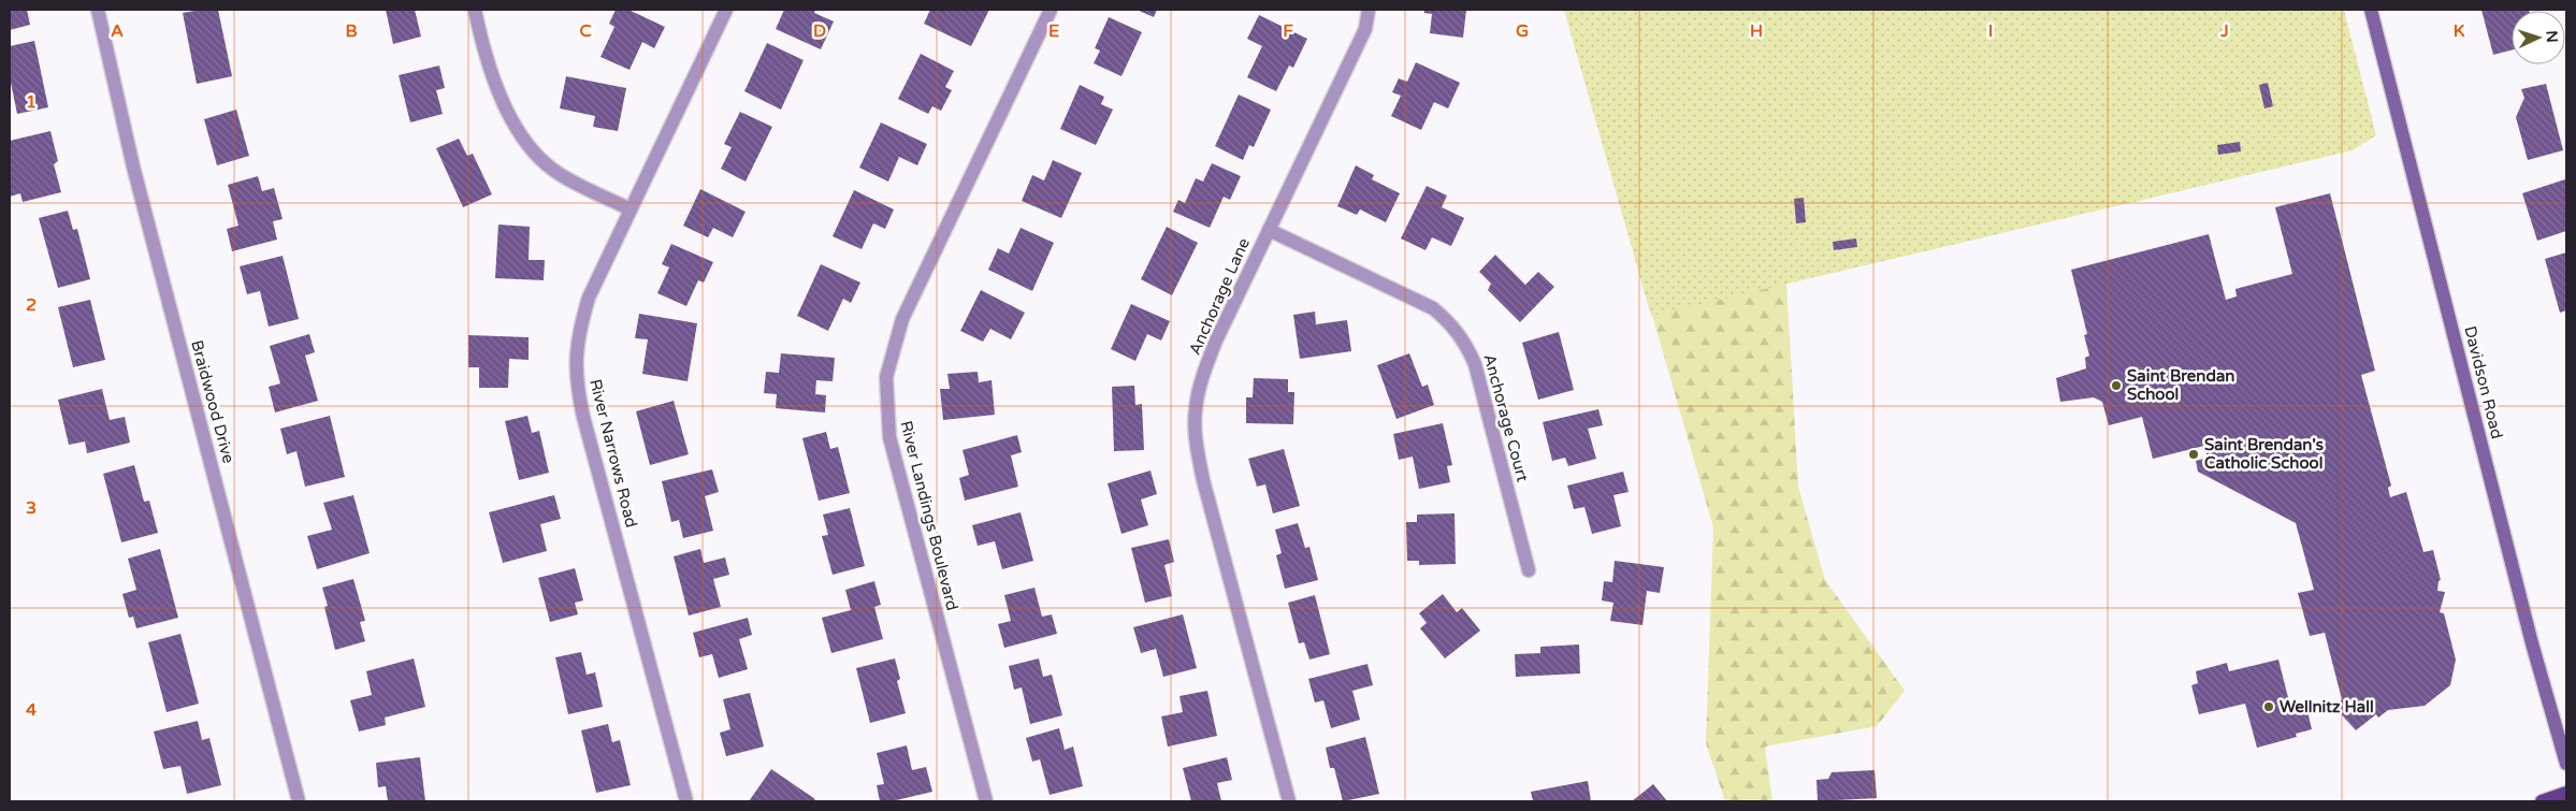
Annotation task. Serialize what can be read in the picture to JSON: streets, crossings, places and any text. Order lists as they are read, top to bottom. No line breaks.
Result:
{"streets":{"main road":["Davidson Road"],"street":["Anchorage Lane","Braidwood Drive","Anchorage Court","River Narrows Road","River Landings Boulevard"]},"crossings":[["Anchorage Lane","Anchorage Court"]],"places":["Saint Brendan School","Saint Brendan's Catholic School","Wellnitz Hall"],"north":"right","grid":{"columns":["A","B","C","D","E","F","G","H","I","J","K"],"rows":["1","2","3","4"]}}
